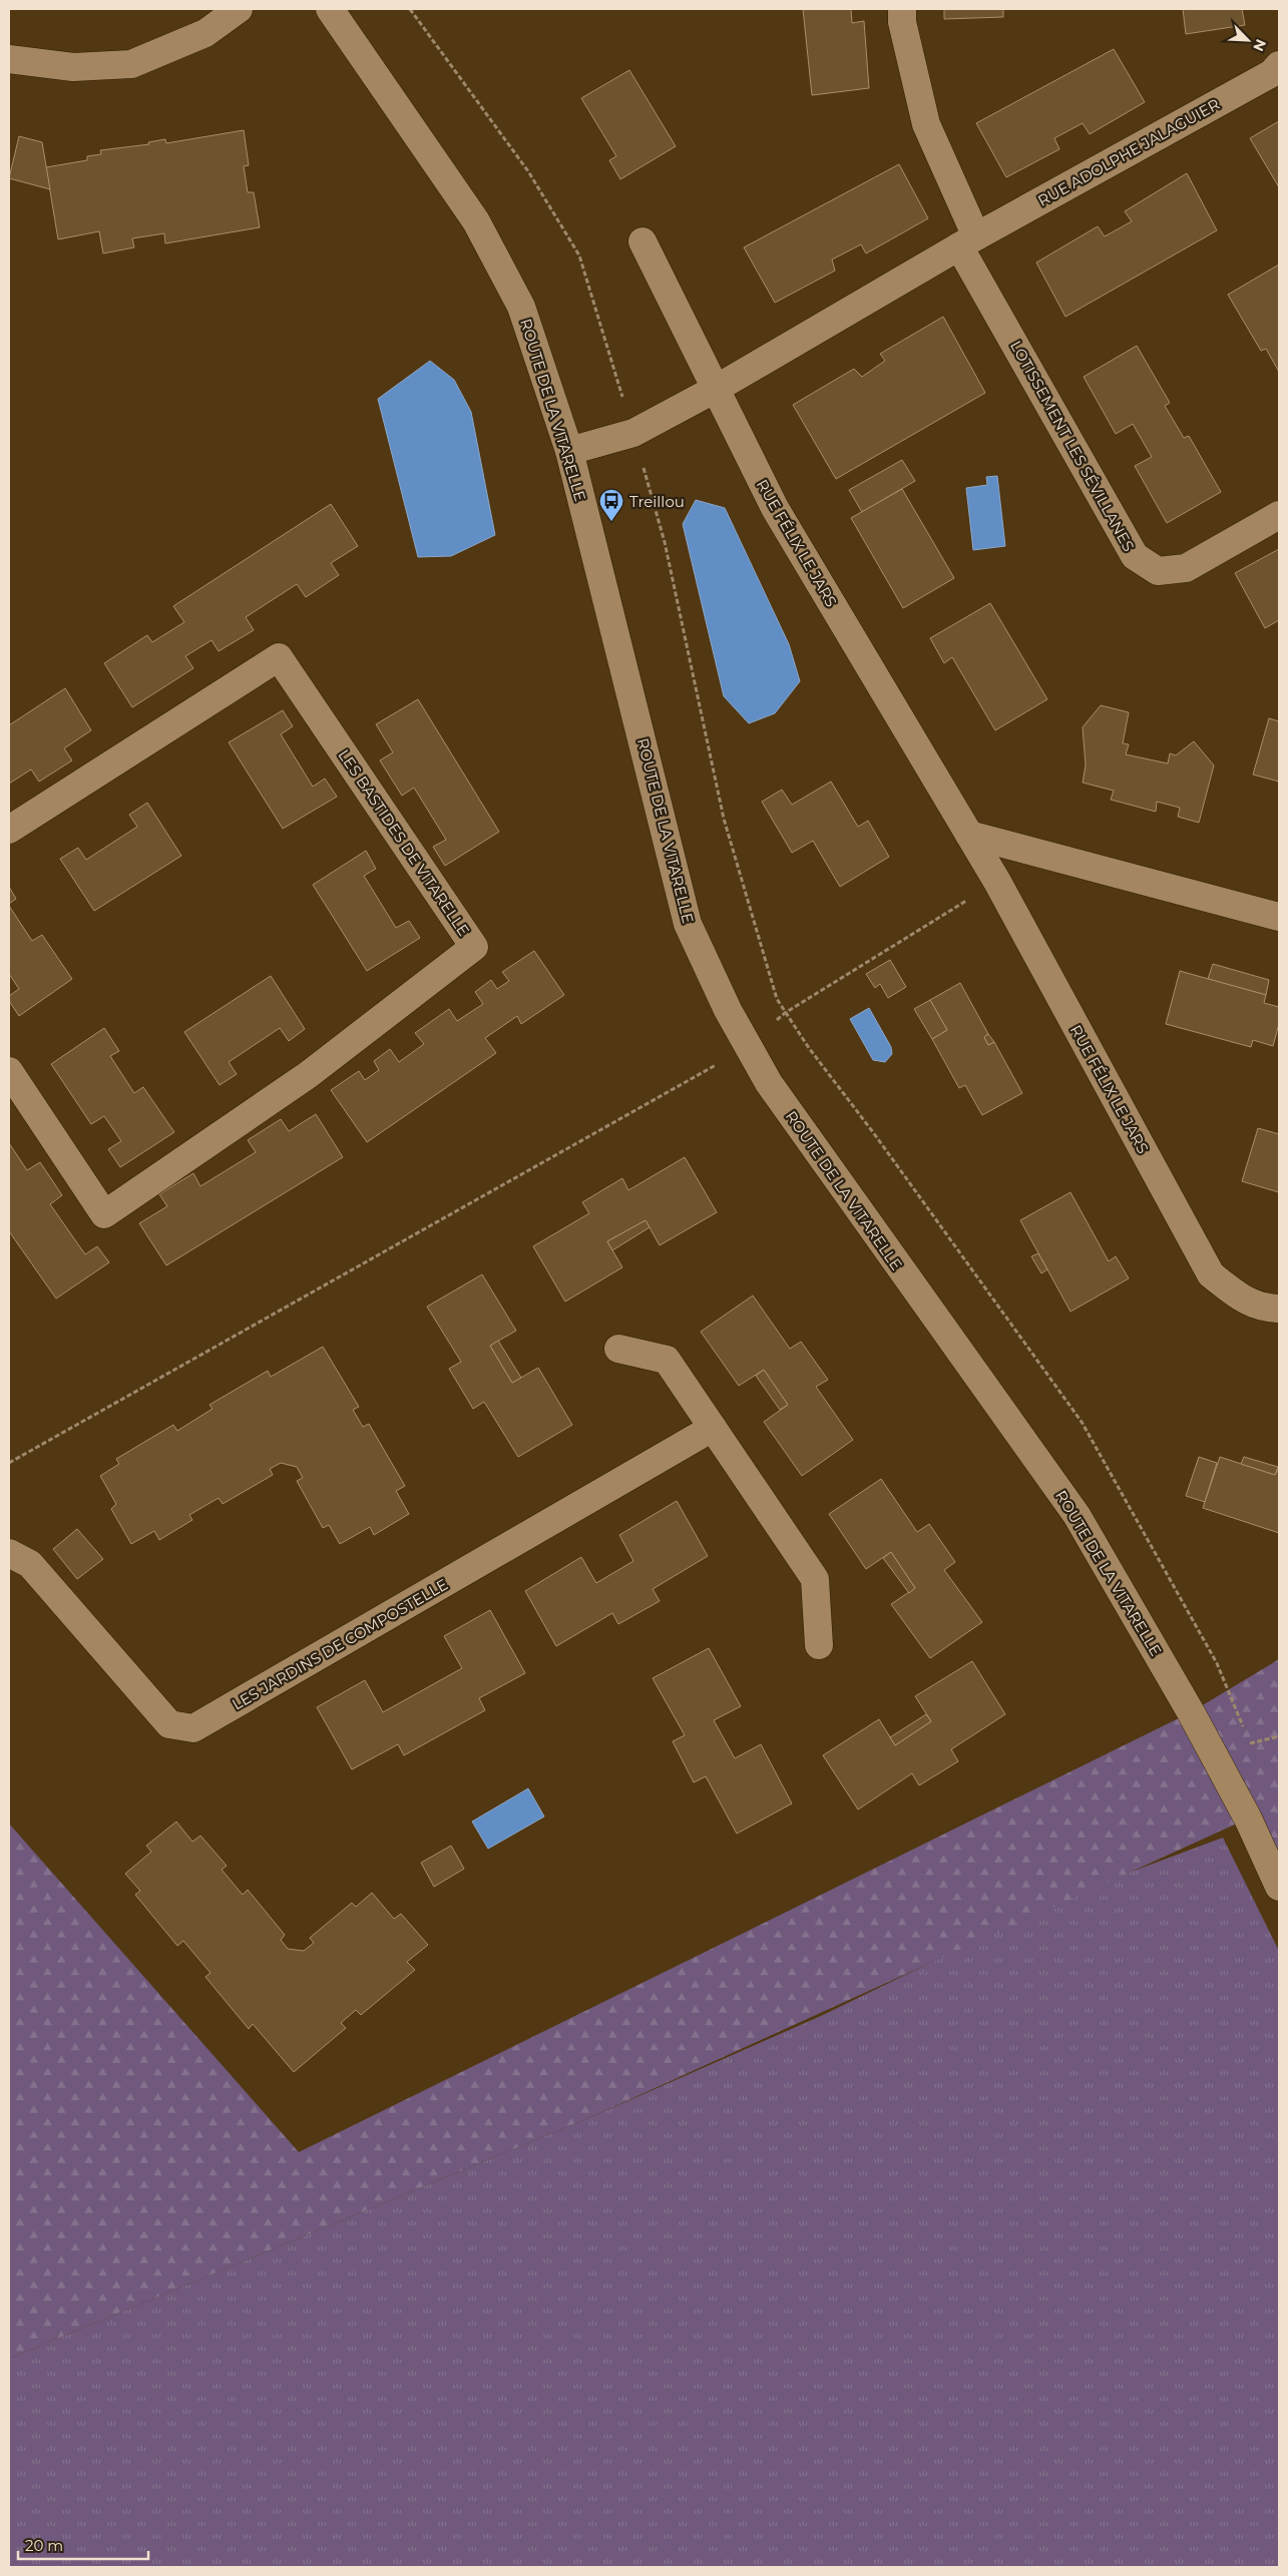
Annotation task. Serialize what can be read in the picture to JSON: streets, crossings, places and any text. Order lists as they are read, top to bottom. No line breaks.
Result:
{"streets":{"street":["RUE ADOLPHE JALAGUIER","ROUTE DE LA VITARELLE","LOTISSEMENT LES SÉVILLANES","RUE FÉLIX LE JARS","LES BASTIDES DE VITARELLE","LES JARDINS DE COMPOSTELLE"]},"crossings":[["RUE ADOLPHE JALAGUIER","ROUTE DE LA VITARELLE"],["RUE ADOLPHE JALAGUIER","LOTISSEMENT LES SÉVILLANES"],["RUE ADOLPHE JALAGUIER","RUE FÉLIX LE JARS"]],"places":{"bus stop":["Treillou"]},"scale_bar":"20 m","north":"bottom right"}
